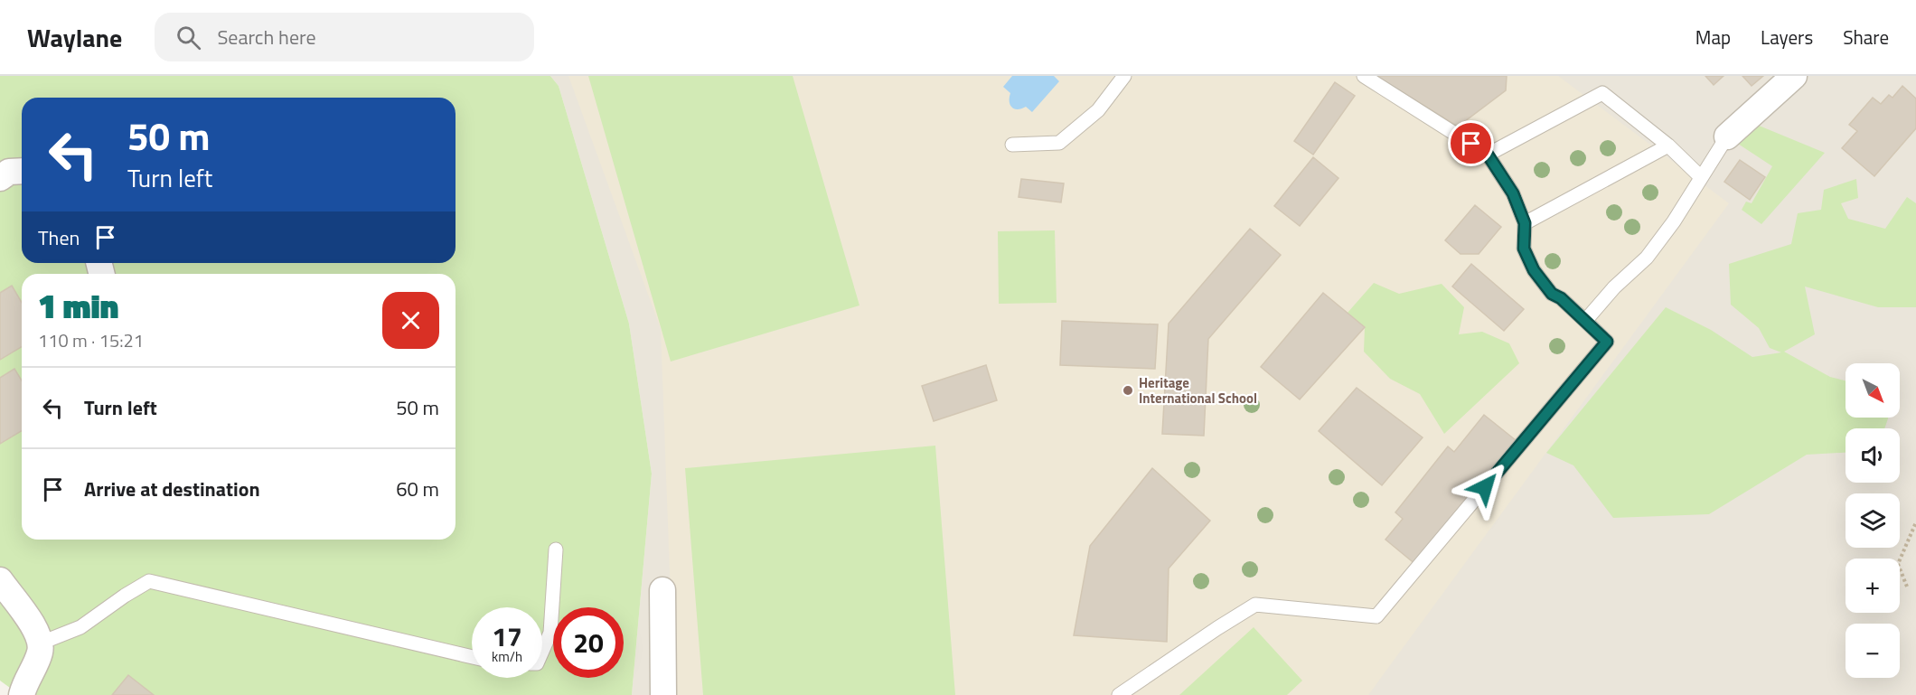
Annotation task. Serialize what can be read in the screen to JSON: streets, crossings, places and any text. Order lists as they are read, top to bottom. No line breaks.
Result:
{"places":["Heritage International School"],"north":"bottom right","page":{"header":"Waylane","search":"Search here","nav":["Map","Layers","Share"],"turn":["50 m","Turn left"],"then":"Then","heading":["1 min","110 m · 15:21"],"map_buttons":["+","−"],"list":[{"name":"Turn left","value":"50 m"},{"name":"Arrive at destination","value":"60 m"}],"speed":"17 km/h","limit":"20"}}
